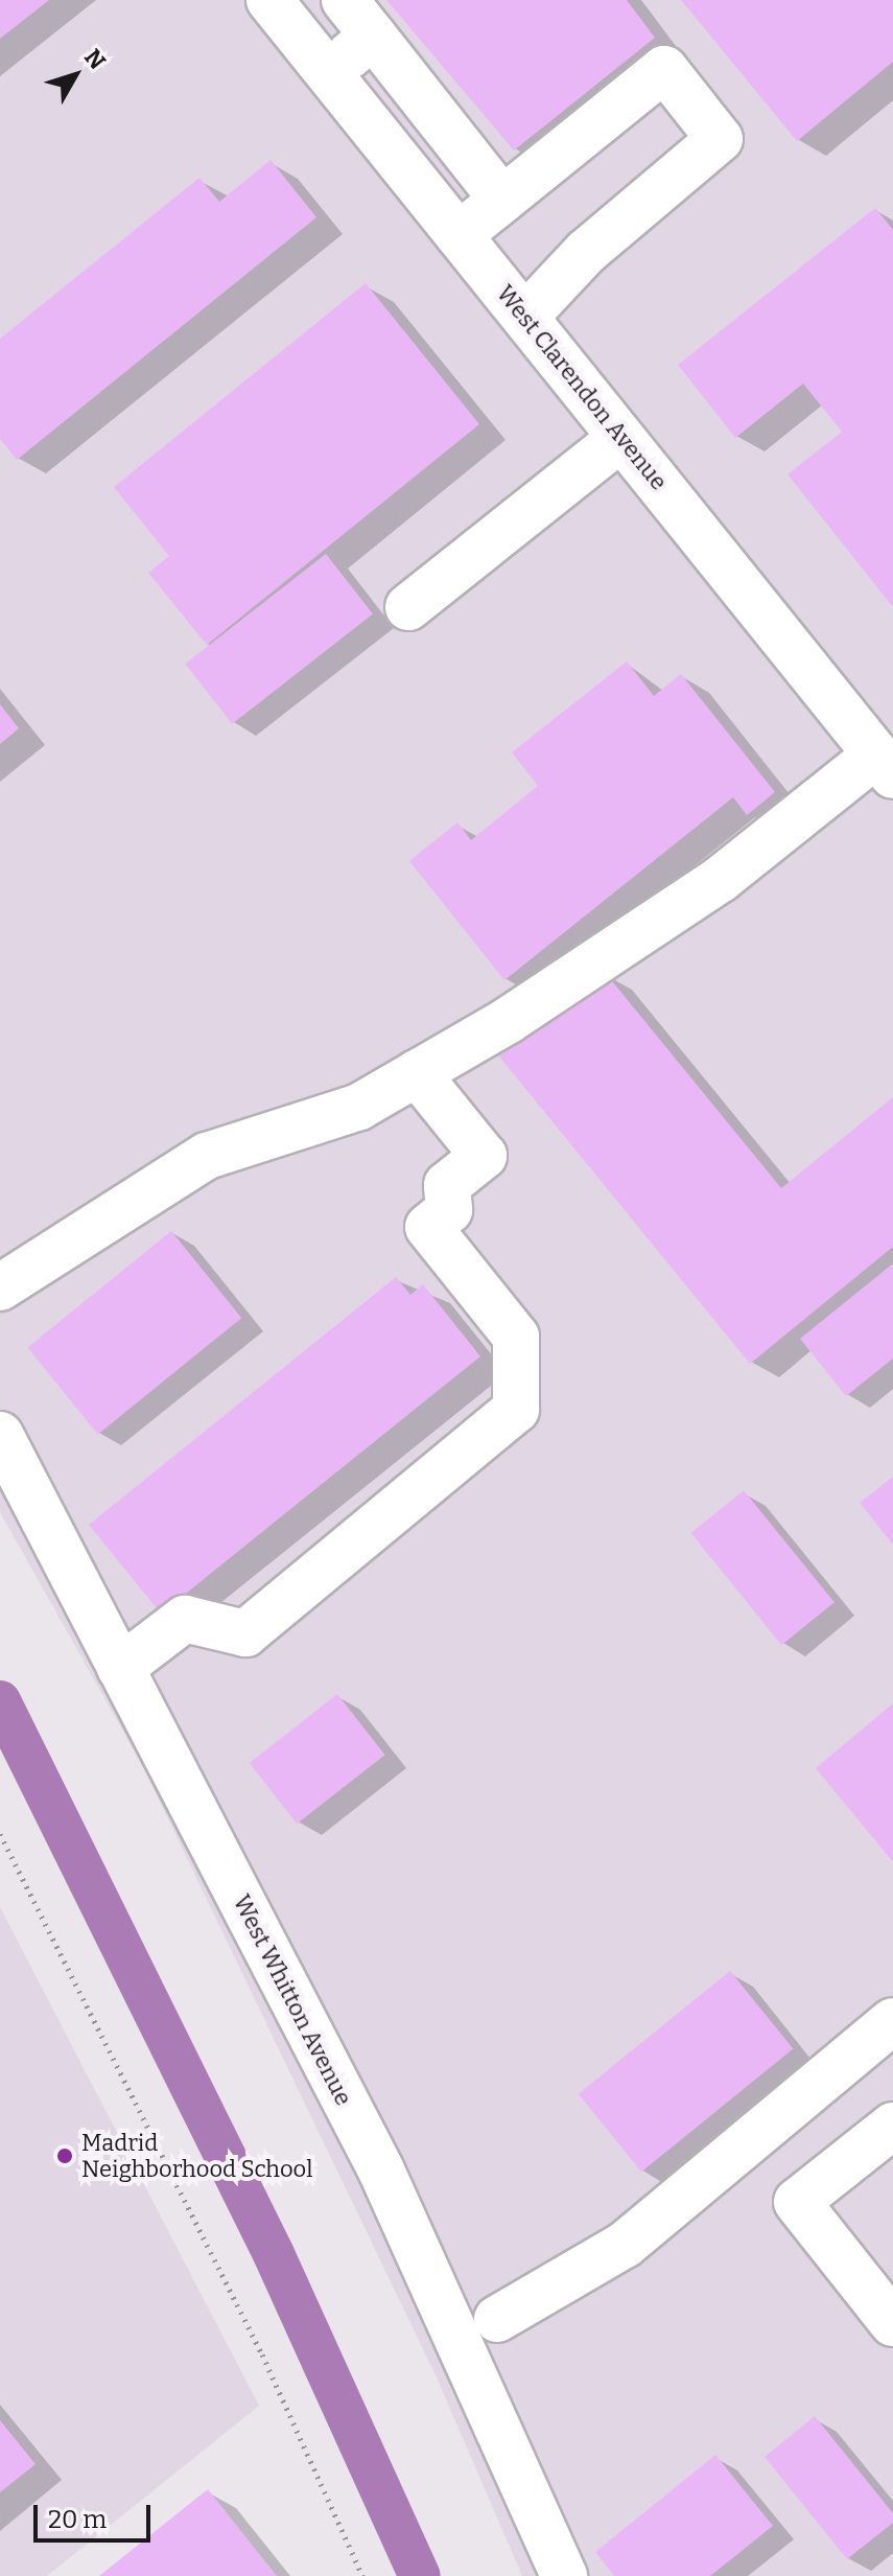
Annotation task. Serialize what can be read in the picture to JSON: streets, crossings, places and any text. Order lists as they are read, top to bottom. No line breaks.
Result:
{"streets":{"street":["West Clarendon Avenue","West Whitton Avenue"]},"places":["Madrid Neighborhood School"],"scale_bar":"20 m","north":"top right"}
